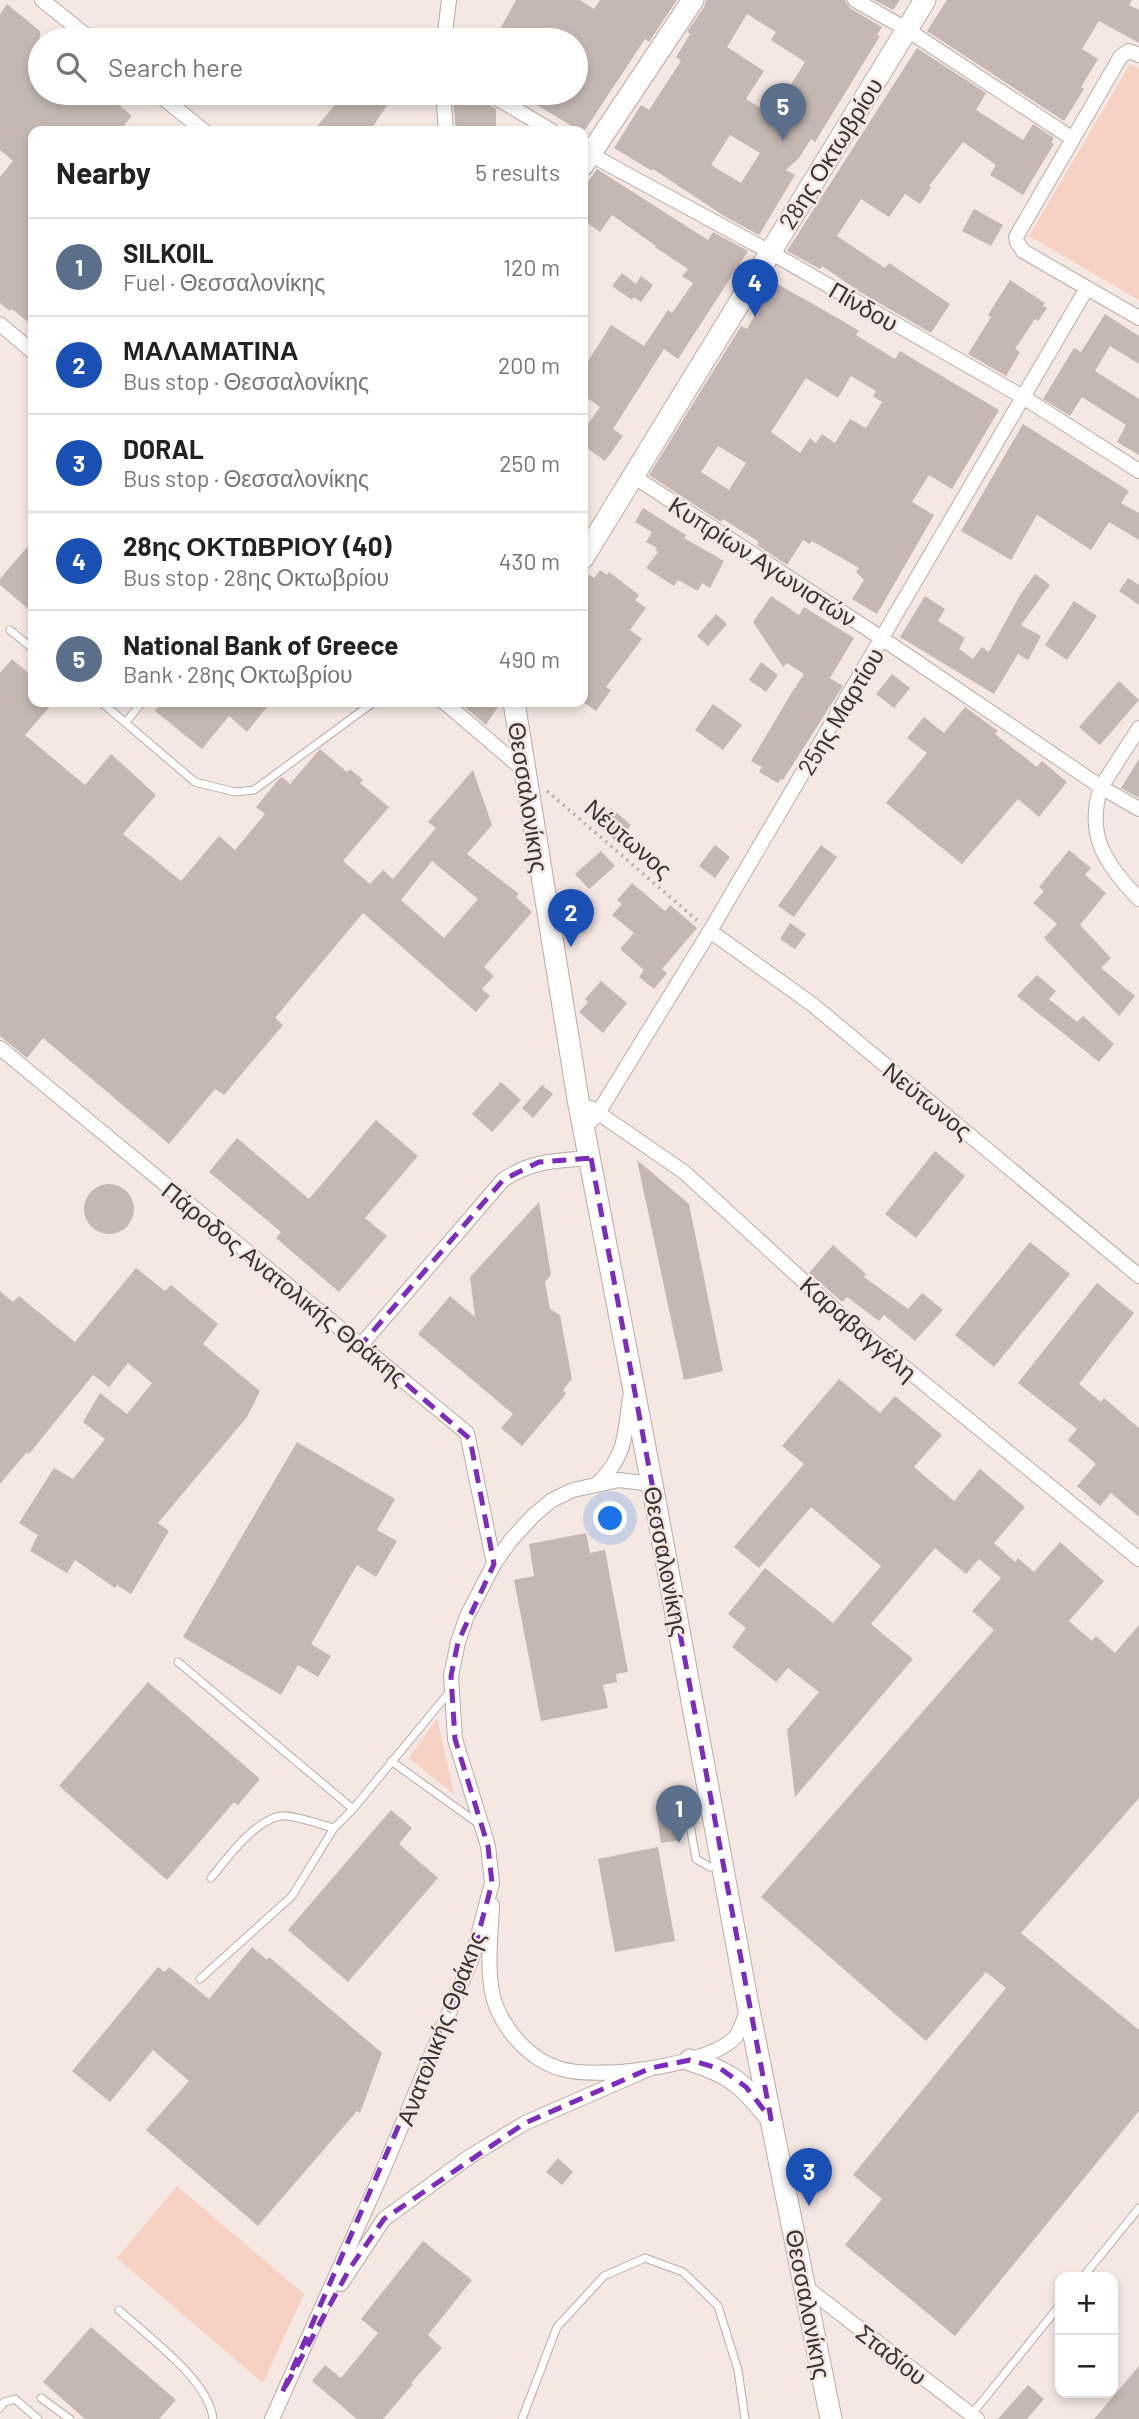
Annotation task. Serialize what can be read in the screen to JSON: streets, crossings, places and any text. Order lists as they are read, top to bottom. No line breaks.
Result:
{"streets":{"main road":["28ης Οκτωβρίου","Θεσσαλονίκης"],"street":["Πίνδου","Κυπρίων Αγωνιστών","25ης Μαρτίου","Νεύτωνος","Πάροδος Ανατολικής Θράκης","Καραβαγγέλη","Ανατολικής Θράκης","Σταδίου"],"path":["Νέυτωνος"]},"crossings":[["28ης Οκτωβρίου","Πίνδου"],["28ης Οκτωβρίου","Κυπρίων Αγωνιστών"],["Πίνδου","25ης Μαρτίου"],["Κυπρίων Αγωνιστών","25ης Μαρτίου"],["25ης Μαρτίου","Θεσσαλονίκης"],["25ης Μαρτίου","Νέυτωνος"],["25ης Μαρτίου","Νεύτωνος"],["25ης Μαρτίου","Καραβαγγέλη"],["Θεσσαλονίκης","Νέυτωνος"],["Θεσσαλονίκης","Καραβαγγέλη"],["Θεσσαλονίκης","Ανατολικής Θράκης"],["Θεσσαλονίκης","Σταδίου"],["Νέυτωνος","Νεύτωνος"],["Πάροδος Ανατολικής Θράκης","Ανατολικής Θράκης"]],"page":{"search":"Search here","pins":["5","4","2","1","3"],"heading":["Nearby","5 results"],"list":[{"mark":"1","name":"SILKOIL","note":"Fuel · Θεσσαλονίκης","value":"120 m"},{"mark":"2","name":"ΜΑΛΑΜΑΤΙΝΑ","note":"Bus stop · Θεσσαλονίκης","value":"200 m"},{"mark":"3","name":"DORAL","note":"Bus stop · Θεσσαλονίκης","value":"250 m"},{"mark":"4","name":"28ης ΟΚΤΩΒΡΙΟΥ (40)","note":"Bus stop · 28ης Οκτωβρίου","value":"430 m"},{"mark":"5","name":"National Bank of Greece","note":"Bank · 28ης Οκτωβρίου","value":"490 m"}],"map_buttons":["+","−"]}}
